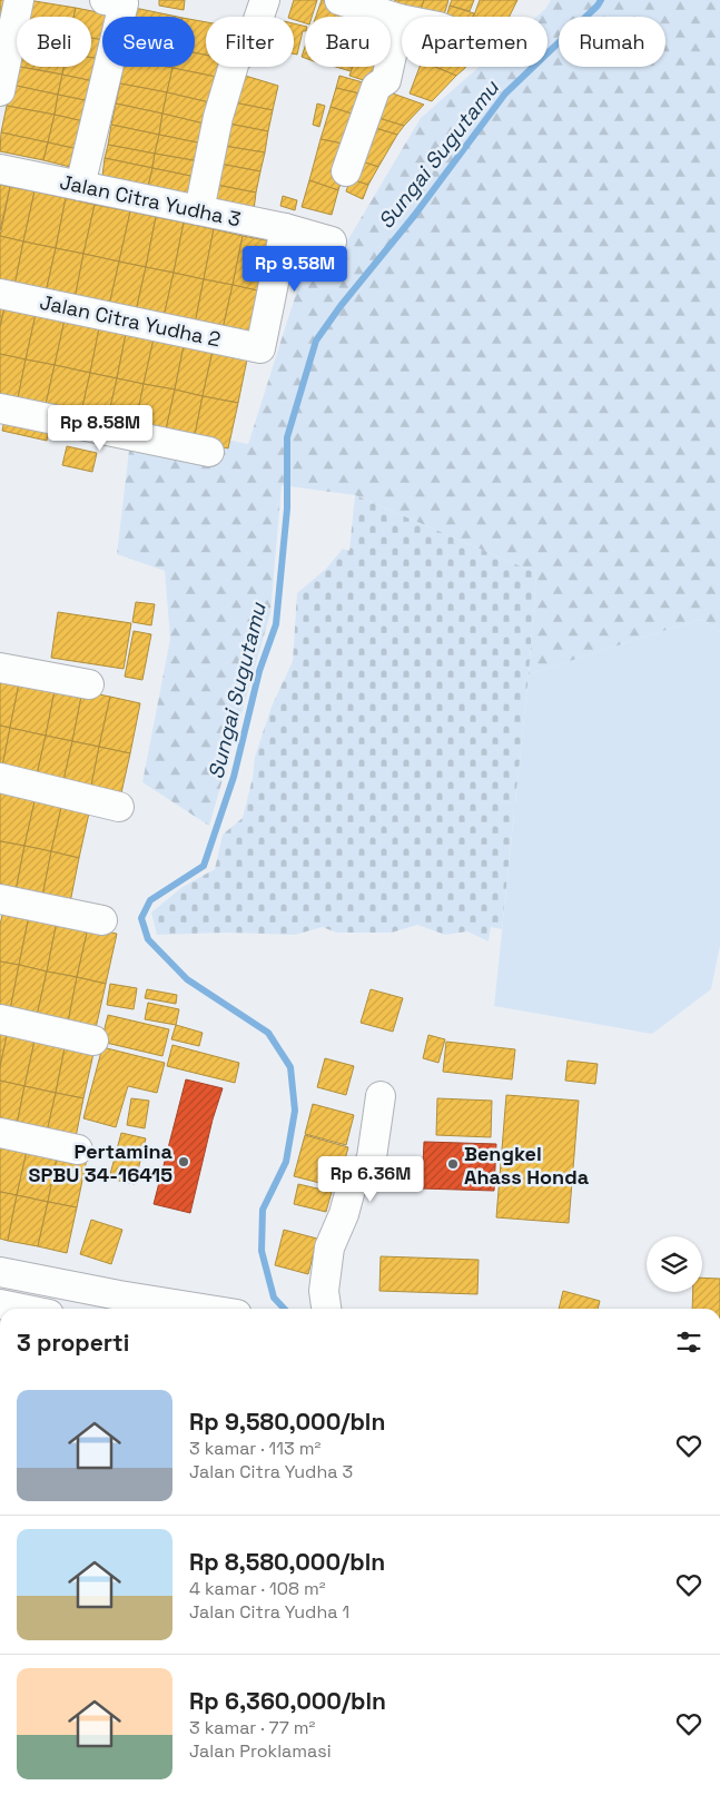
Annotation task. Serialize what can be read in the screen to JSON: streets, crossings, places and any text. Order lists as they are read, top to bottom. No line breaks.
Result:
{"streets":{"street":["Jalan Citra Yudha 3","Jalan Citra Yudha 2"]},"crossings":[["Jalan Citra Yudha 3","Jalan Citra Yudha 2"]],"water":["Sungai Sugutamu"],"places":["Pertamina SPBU 34-16415","Bengkel Ahass Honda"],"page":{"chip":["Beli","Sewa","Filter","Baru","Apartemen","Rumah"],"price":["Rp 9.58M","Rp 8.58M","Rp 6.36M"],"heading":"3 properti","list":[{"name":"Rp 9,580,000/bln","note":"3 kamar · 113 m² · Jalan Citra Yudha 3"},{"name":"Rp 8,580,000/bln","note":"4 kamar · 108 m² · Jalan Citra Yudha 1"},{"name":"Rp 6,360,000/bln","note":"3 kamar · 77 m² · Jalan Proklamasi"}]}}
